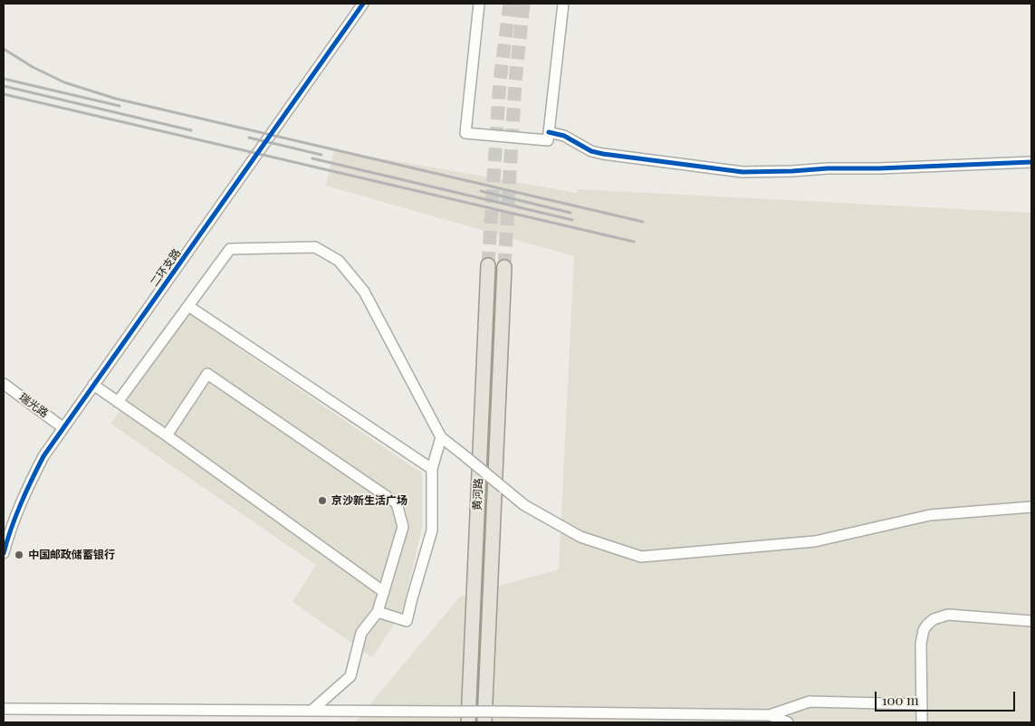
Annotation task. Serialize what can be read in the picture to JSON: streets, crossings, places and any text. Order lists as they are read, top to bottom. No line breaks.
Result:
{"streets":{"main road":["黄河路"],"street":["二环支路","瑞光路"]},"crossings":[["二环支路","瑞光路"]],"places":["京沙新生活广场","中国邮政储蓄银行"],"scale_bar":"100 m"}
